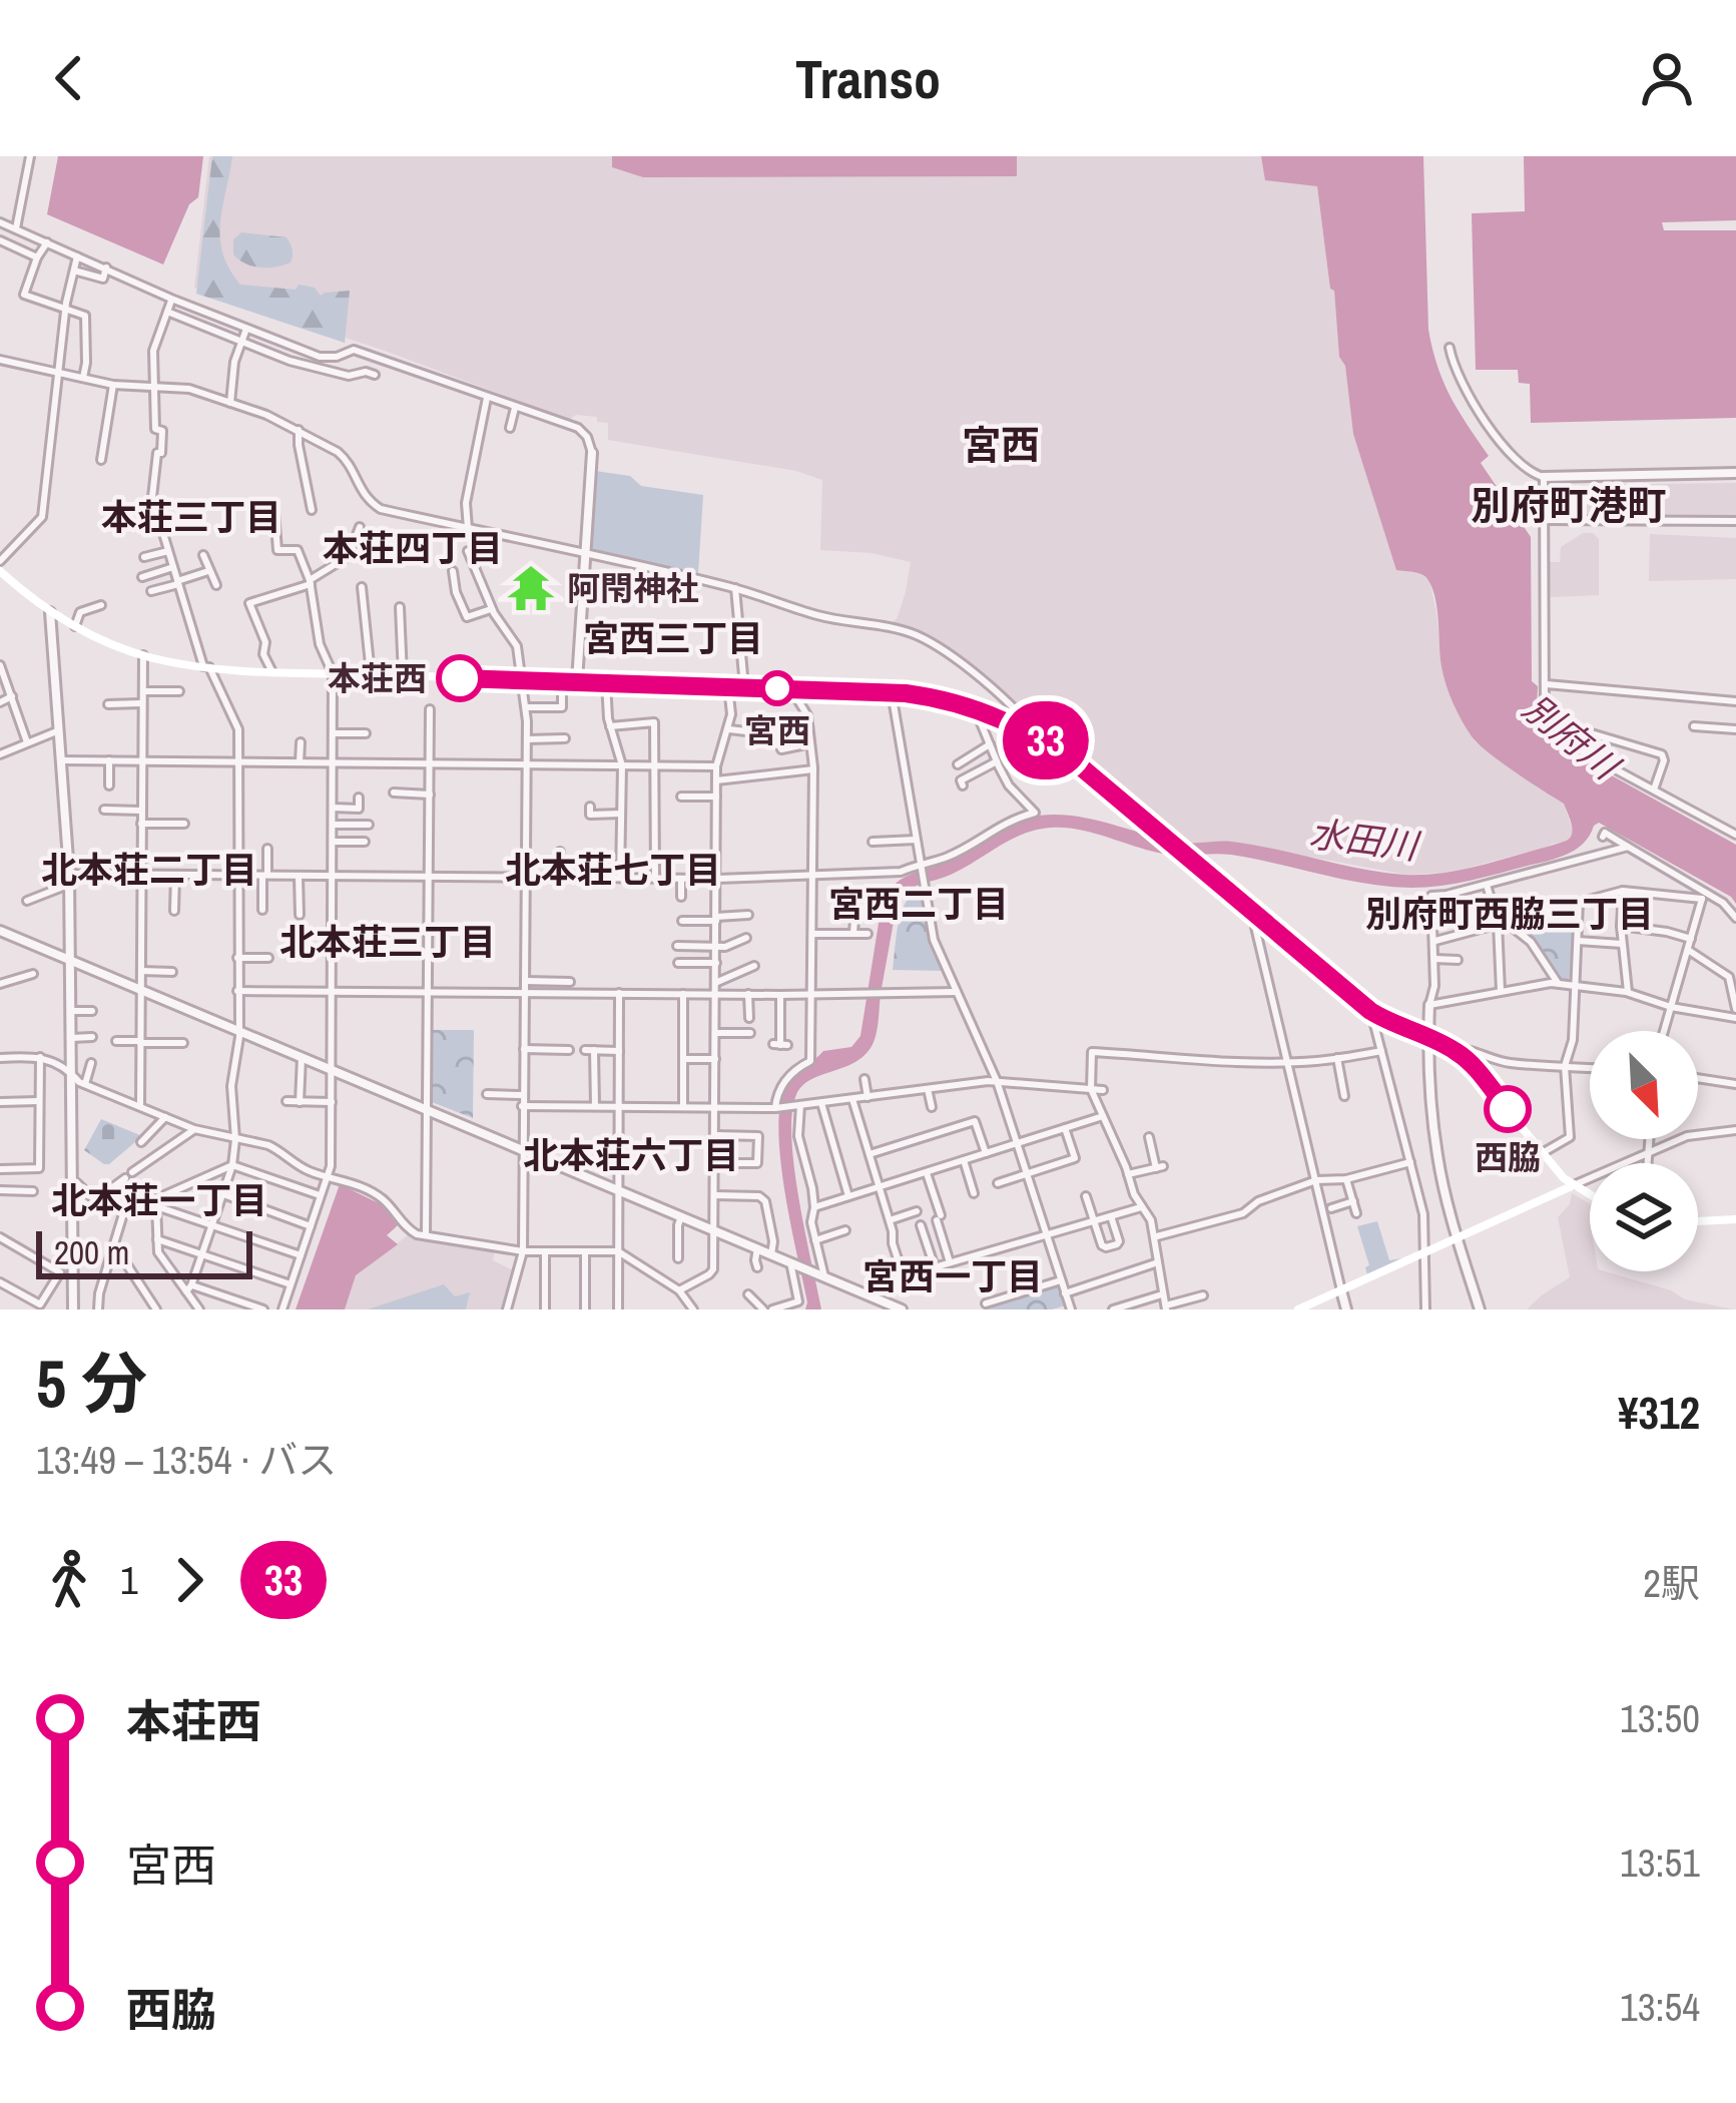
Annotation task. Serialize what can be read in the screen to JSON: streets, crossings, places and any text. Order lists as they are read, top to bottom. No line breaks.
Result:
{"districts":["宮西","別府町港町","本荘三丁目","本荘四丁目","宮西三丁目","北本荘二丁目","北本荘七丁目","宮西二丁目","別府町西脇三丁目","北本荘三丁目","北本荘六丁目","北本荘一丁目","宮西一丁目"],"water":["別府川","水田川"],"places":{"temple":["阿閇神社"],"other":["本荘西","宮西","西脇"]},"lines":["bus line 33"],"scale_bar":"200 m","north":"bottom right","page":{"header":"Transo","on_map":"33","scale":"200 m","heading":["5 分","13:49 – 13:54 · バス","¥312"],"legs":["1","33","2駅"],"list":[{"name":"本荘西","value":"13:50"},{"name":"宮西","value":"13:51"},{"name":"西脇","value":"13:54"}]}}
